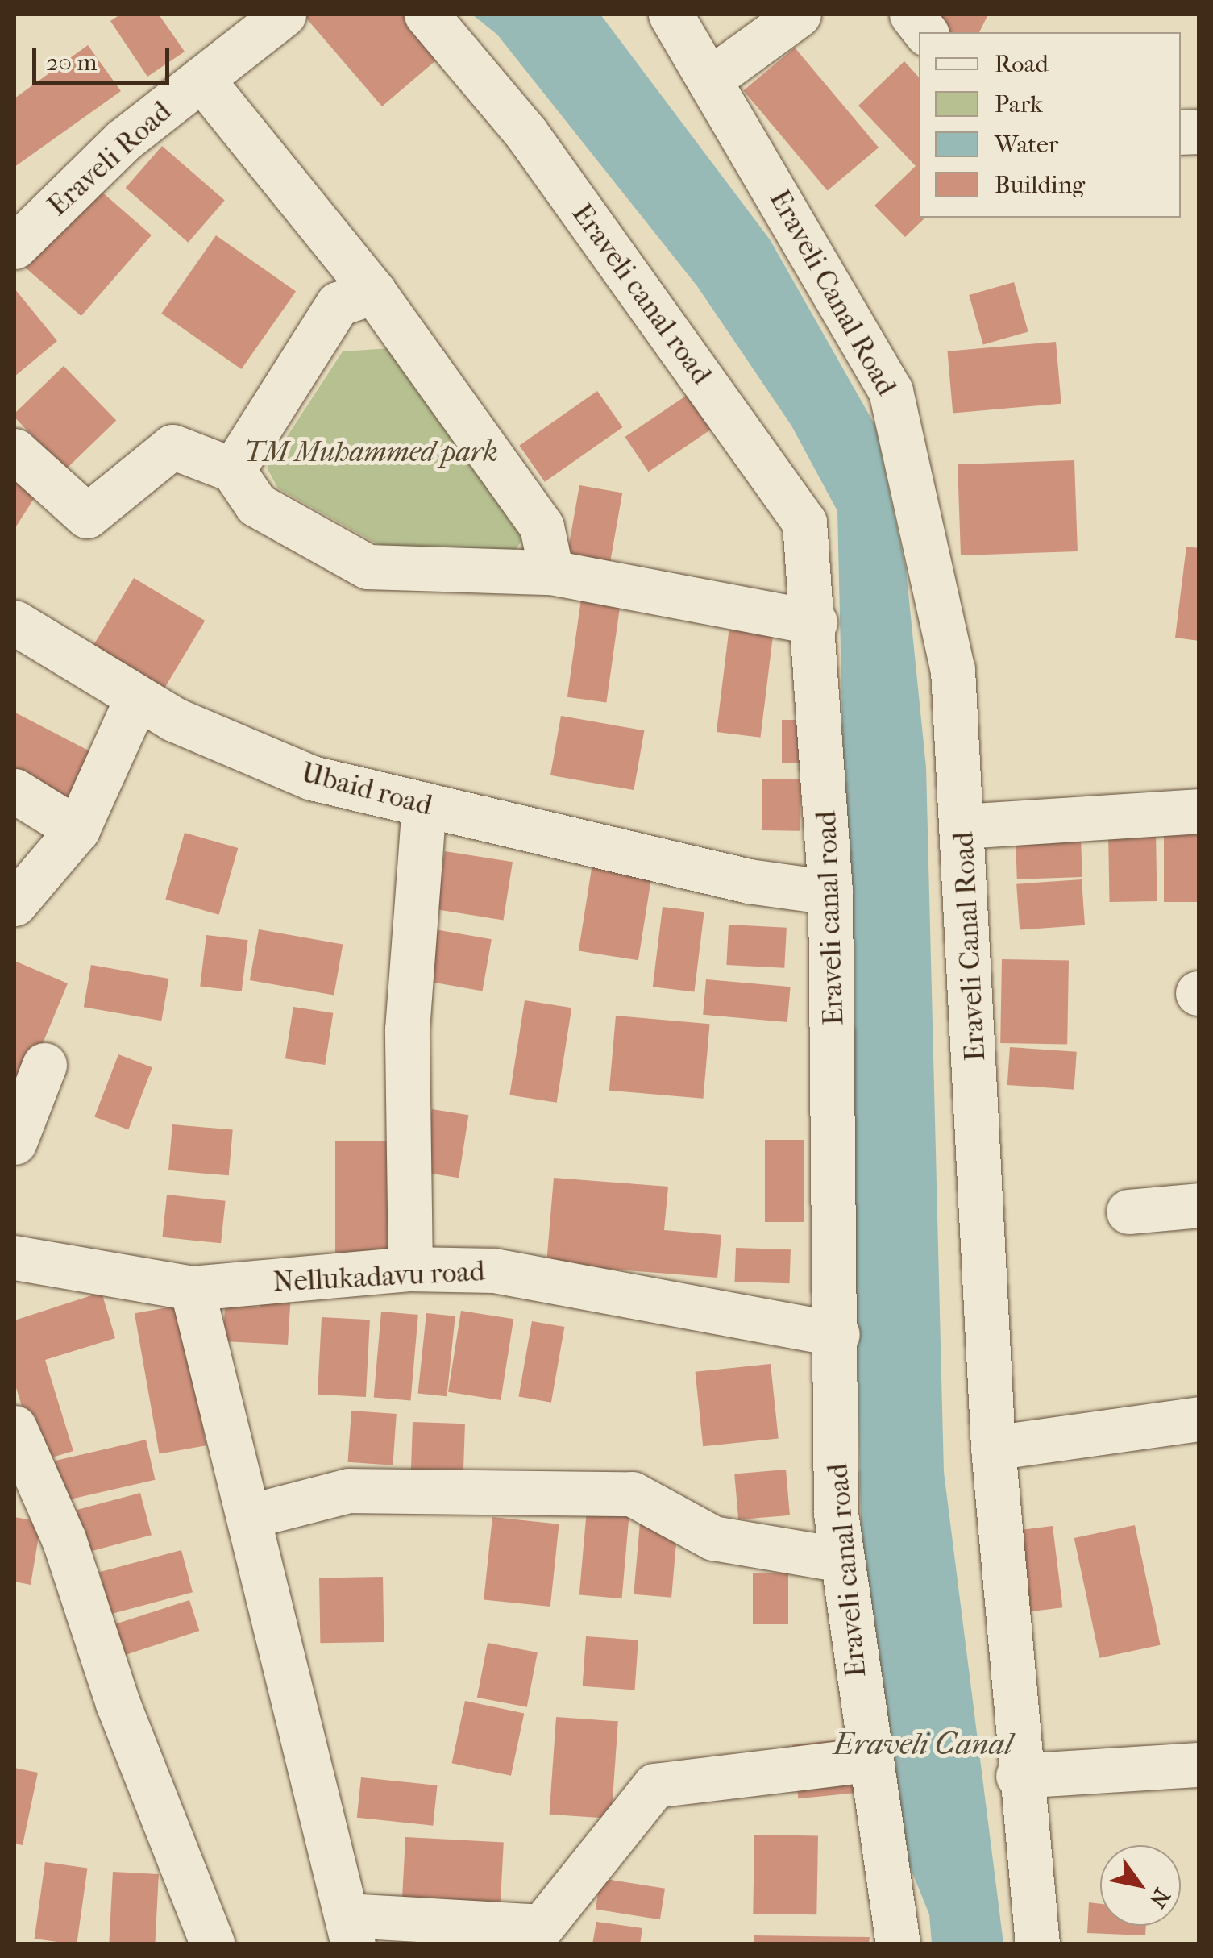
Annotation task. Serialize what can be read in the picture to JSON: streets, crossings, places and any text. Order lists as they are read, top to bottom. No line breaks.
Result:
{"streets":{"street":["Eraveli Road","Eraveli Canal Road","Eraveli canal road","Ubaid road","Nellukadavu road"]},"crossings":[["Eraveli canal road","Ubaid road"],["Eraveli canal road","Nellukadavu road"]],"water":["Eraveli Canal"],"parks":["TM Muhammed park"],"legend":["Road","Park","Water","Building"],"scale_bar":"20 m","north":"bottom right"}
